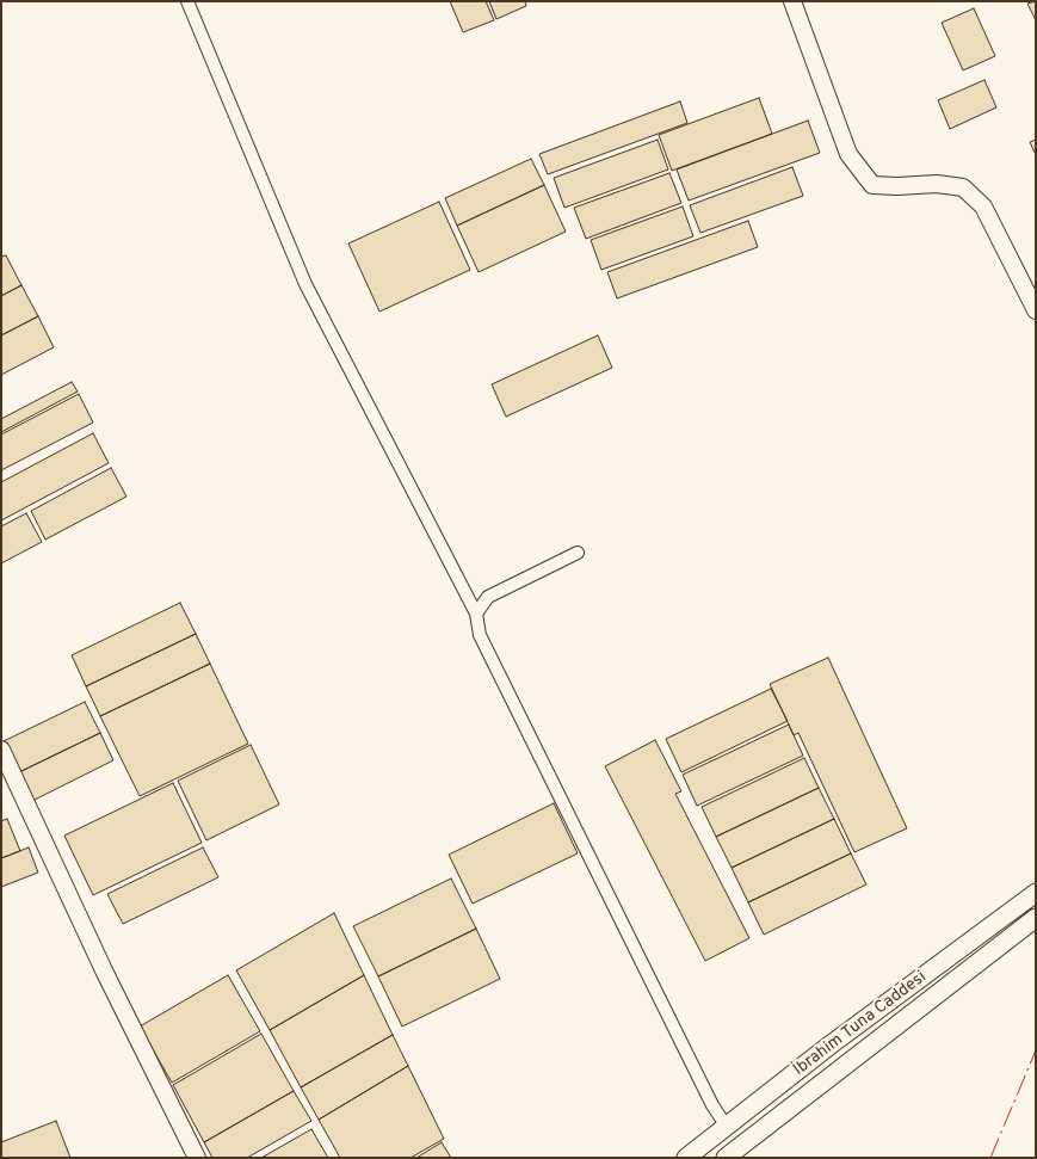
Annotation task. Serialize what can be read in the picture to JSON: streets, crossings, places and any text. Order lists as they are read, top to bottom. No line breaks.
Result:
{"streets":{"main road":["İbrahim Tuna Caddesi"]}}
